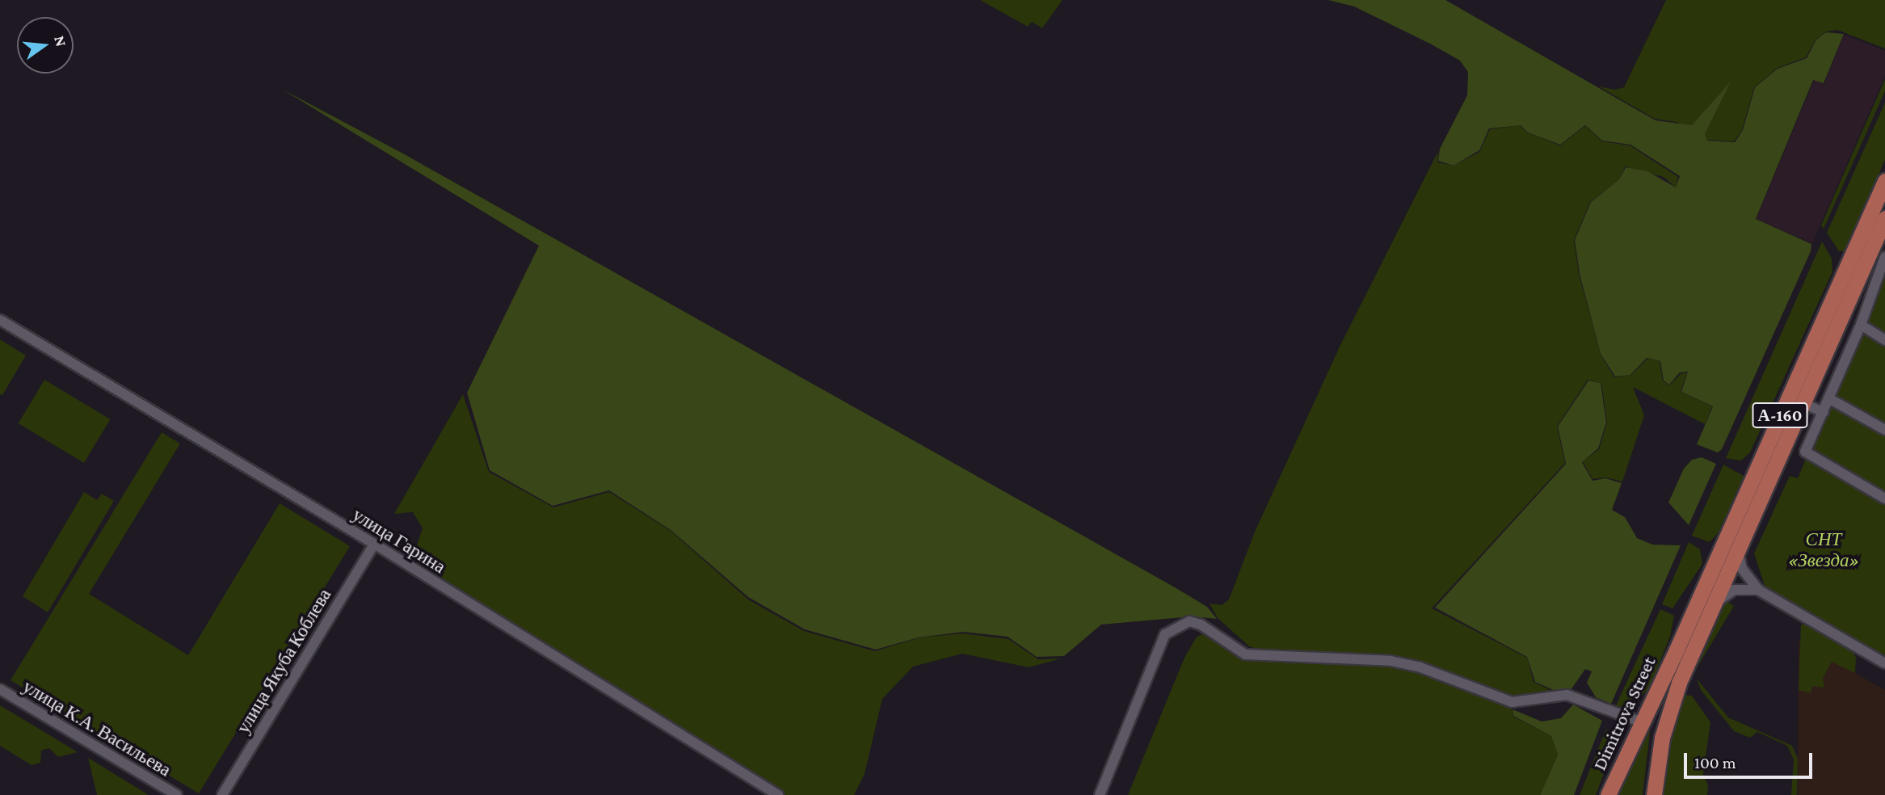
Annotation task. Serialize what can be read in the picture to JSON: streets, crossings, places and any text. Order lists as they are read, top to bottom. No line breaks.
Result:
{"streets":{"main road":["А-160","Dimitrova Street"],"street":["улица Гарина","улица Якуба Коблева","улица К.А. Васильева"]},"crossings":[["улица Гарина","улица Якуба Коблева"]],"parks":["СНТ «Звезда»"],"scale_bar":"100 m","north":"right"}
